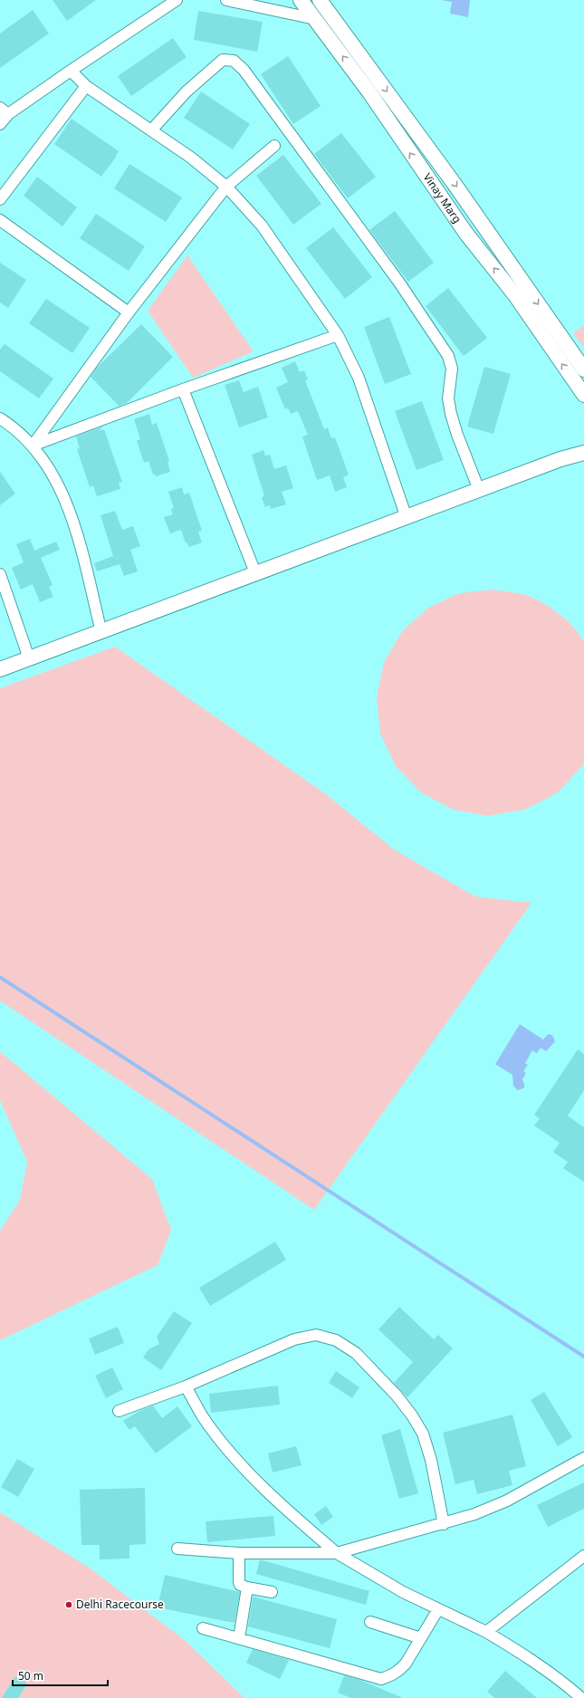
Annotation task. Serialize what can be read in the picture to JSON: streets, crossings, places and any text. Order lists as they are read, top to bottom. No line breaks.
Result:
{"streets":{"main road":["Vinay Marg"]},"places":["Delhi Racecourse"],"scale_bar":"50 m"}
